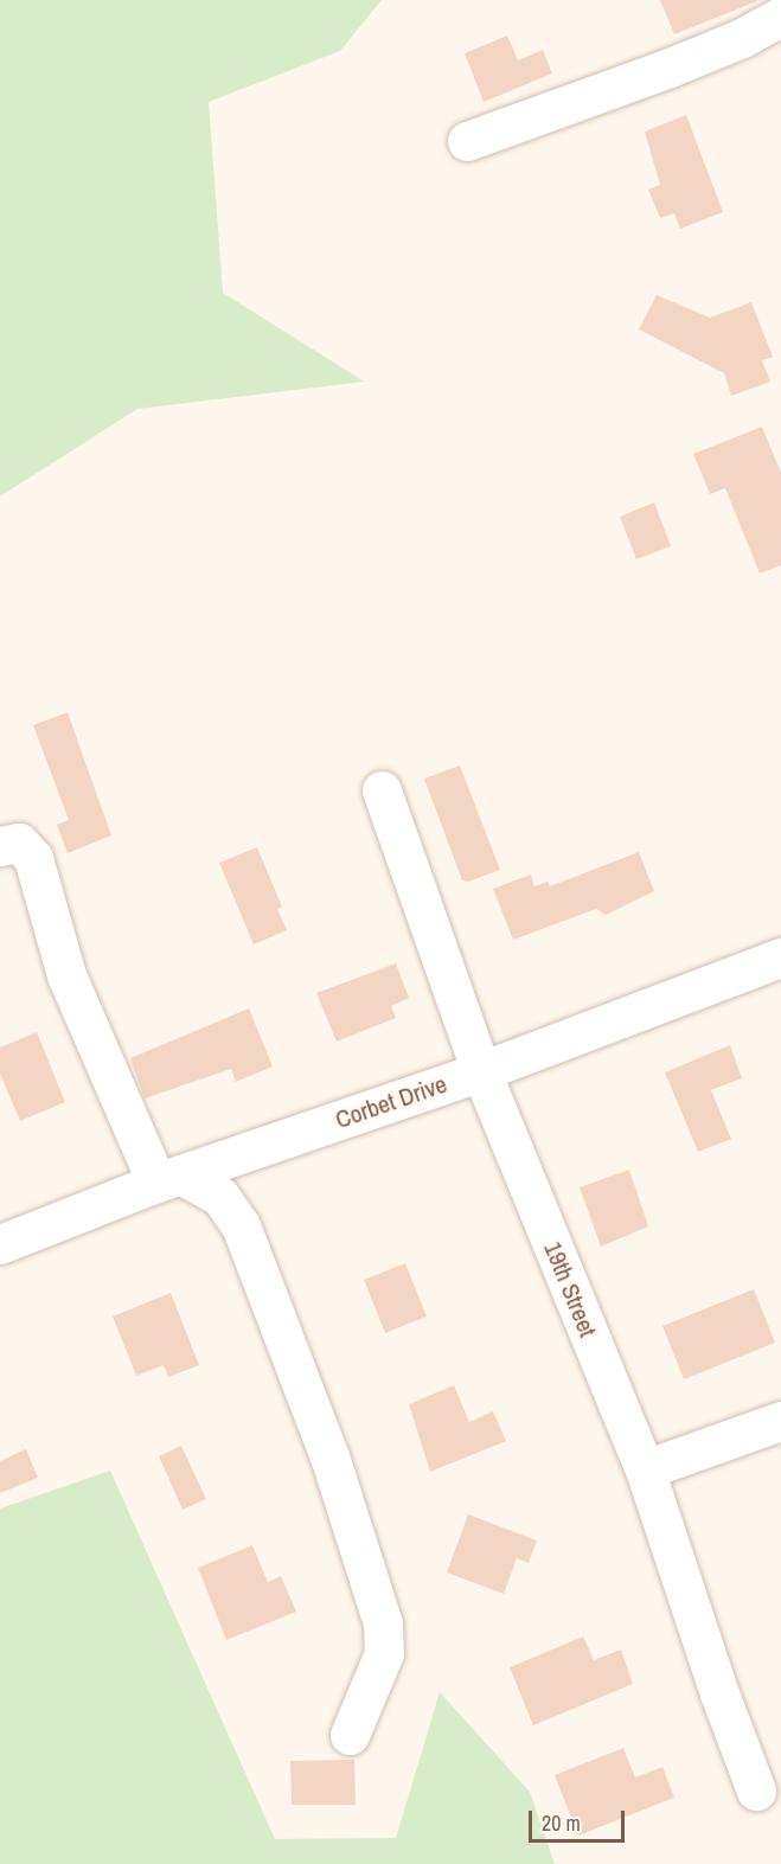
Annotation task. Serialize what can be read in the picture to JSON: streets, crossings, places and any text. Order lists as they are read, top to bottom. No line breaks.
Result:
{"streets":{"street":["Corbet Drive","19th Street"]},"crossings":[["Corbet Drive","19th Street"]],"scale_bar":"20 m"}
